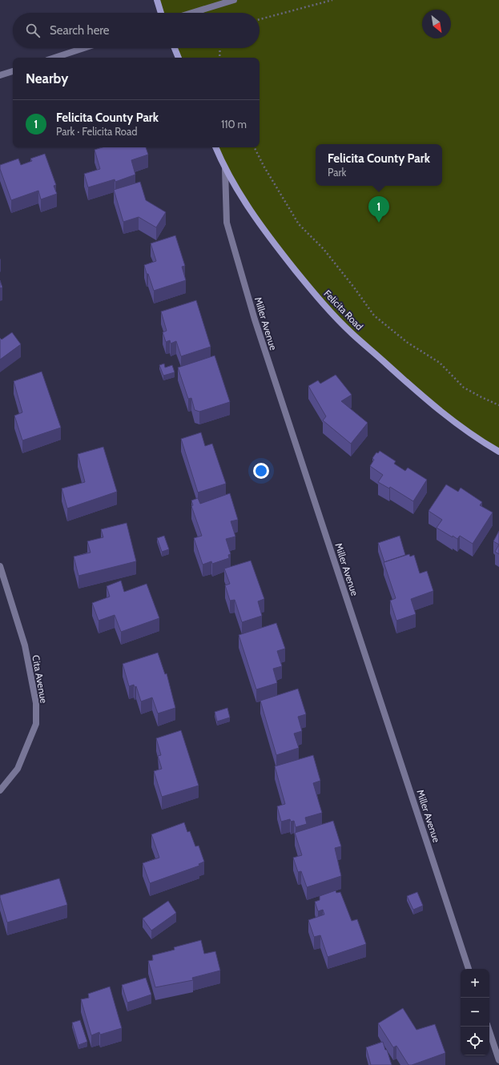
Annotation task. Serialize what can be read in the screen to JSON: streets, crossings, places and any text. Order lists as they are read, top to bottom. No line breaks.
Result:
{"streets":{"main road":["Felicita Road"],"street":["Miller Avenue","Cita Avenue"]},"crossings":[["Felicita Road","Miller Avenue"]],"north":"bottom right","page":{"search":"Search here","heading":"Nearby","list":[{"mark":"1","name":"Felicita County Park","note":"Park · Felicita Road","value":"110 m"}],"popup":["Felicita County Park","Park"],"pins":"1","map_buttons":["+","−"]}}
